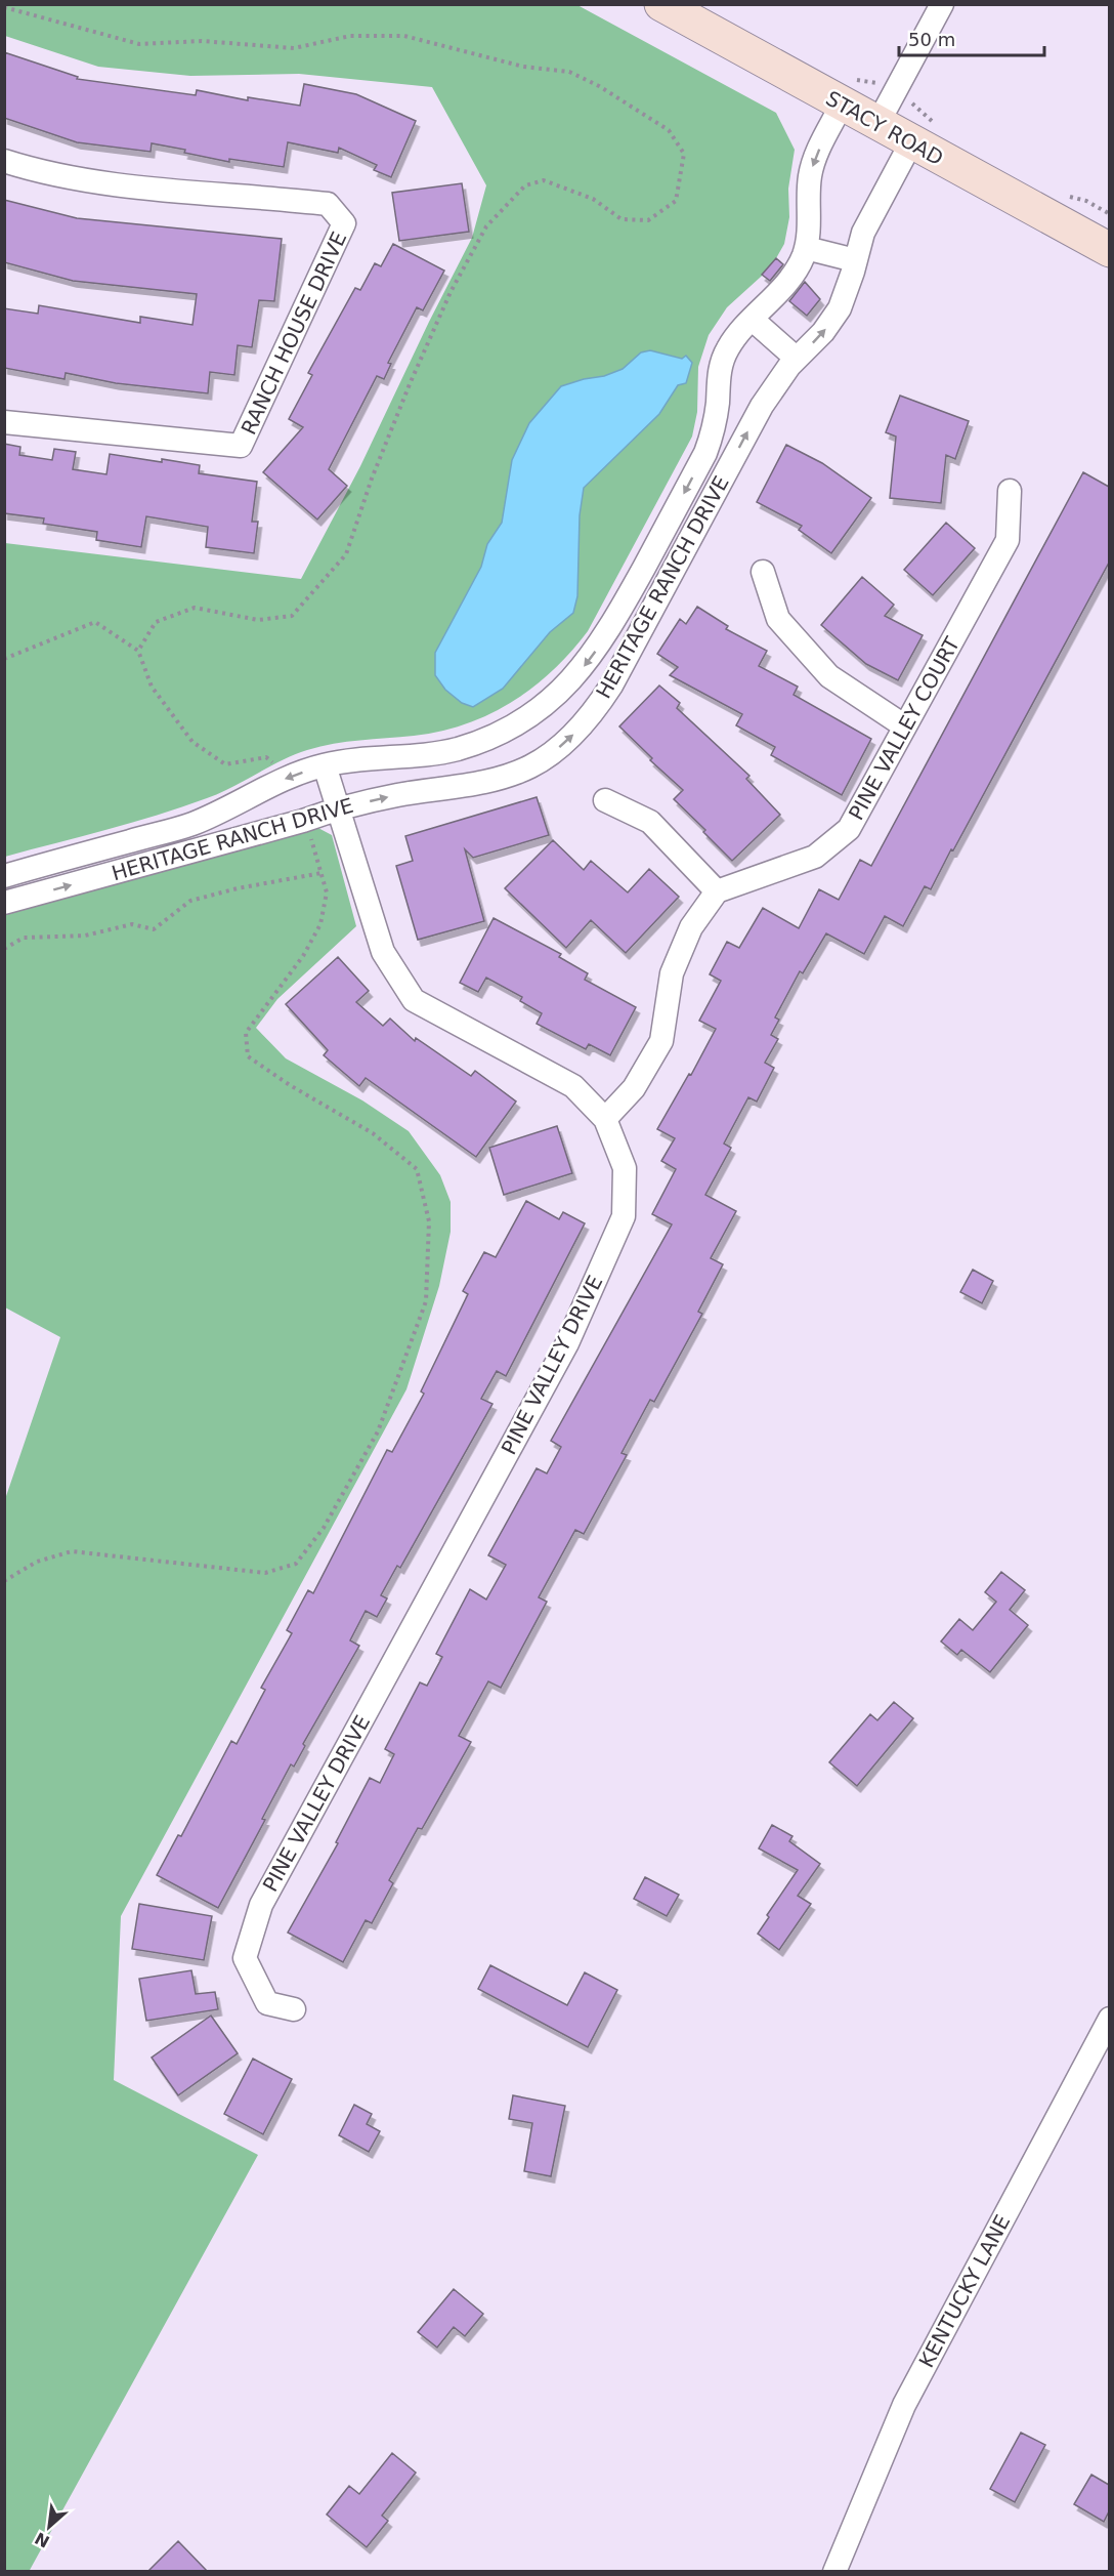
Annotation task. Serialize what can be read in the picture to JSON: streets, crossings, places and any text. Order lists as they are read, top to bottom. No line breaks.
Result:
{"streets":{"main road":["STACY ROAD"],"street":["RANCH HOUSE DRIVE","HERITAGE RANCH DRIVE","PINE VALLEY COURT","PINE VALLEY DRIVE","KENTUCKY LANE"]},"crossings":[["STACY ROAD","HERITAGE RANCH DRIVE"],["HERITAGE RANCH DRIVE","PINE VALLEY DRIVE"]],"scale_bar":"50 m","north":"bottom left"}
